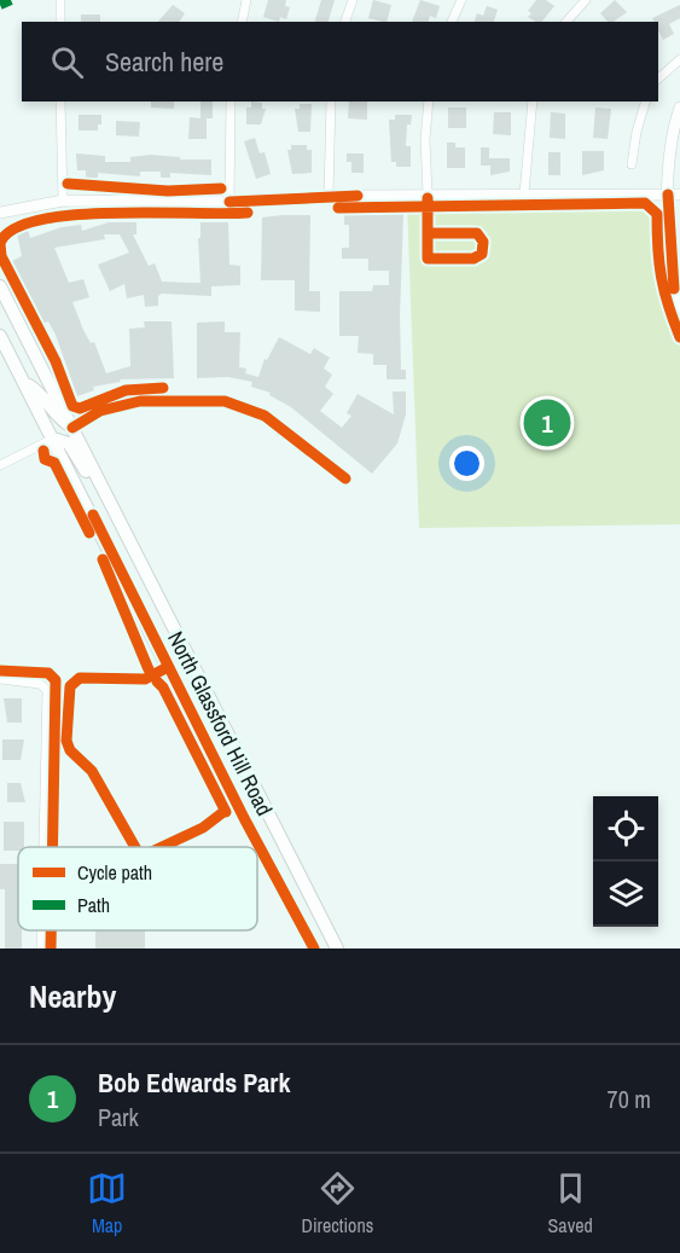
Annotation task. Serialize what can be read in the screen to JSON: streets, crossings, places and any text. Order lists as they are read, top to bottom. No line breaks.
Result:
{"streets":{"main road":["North Glassford Hill Road"]},"legend":["Cycle path","Path"],"page":{"search":"Search here","pins":"1","heading":"Nearby","list":[{"mark":"1","name":"Bob Edwards Park","note":"Park","value":"70 m"}],"nav":["Map","Directions","Saved"]}}
